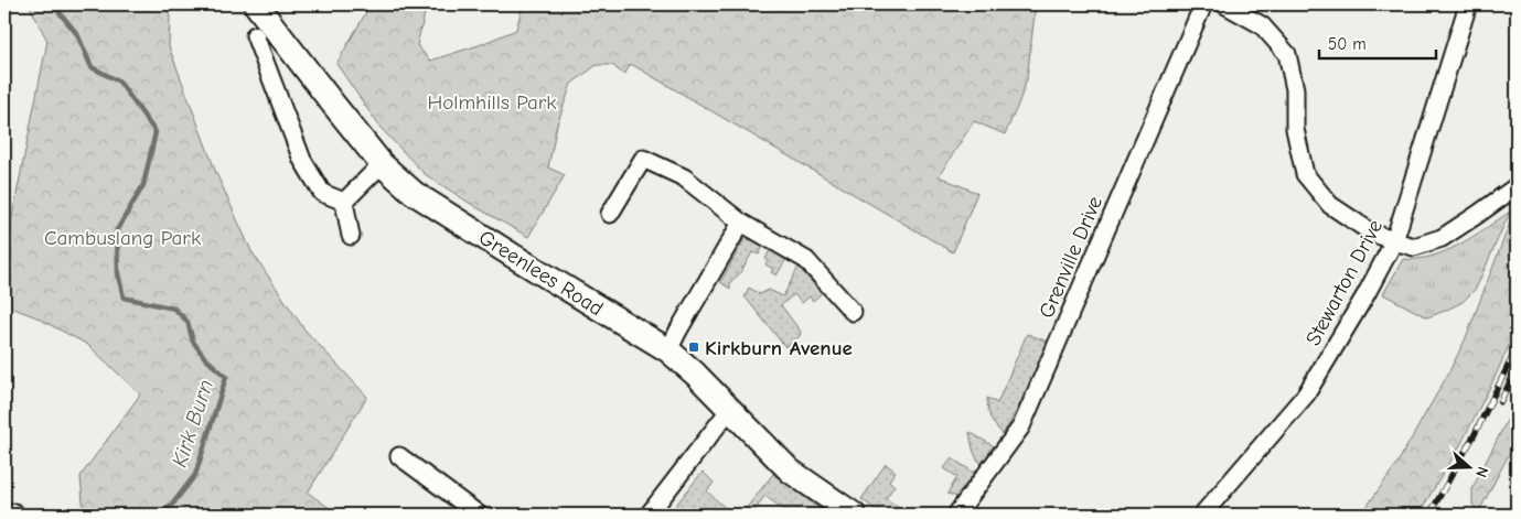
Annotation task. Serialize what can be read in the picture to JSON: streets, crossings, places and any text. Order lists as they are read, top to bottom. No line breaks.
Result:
{"streets":{"main road":["Greenlees Road"],"street":["Grenville Drive","Stewarton Drive"]},"water":["Kirk Burn"],"parks":["Holmhills Park","Cambuslang Park"],"places":{"transit":["Kirkburn Avenue"]},"scale_bar":"50 m","north":"right"}
